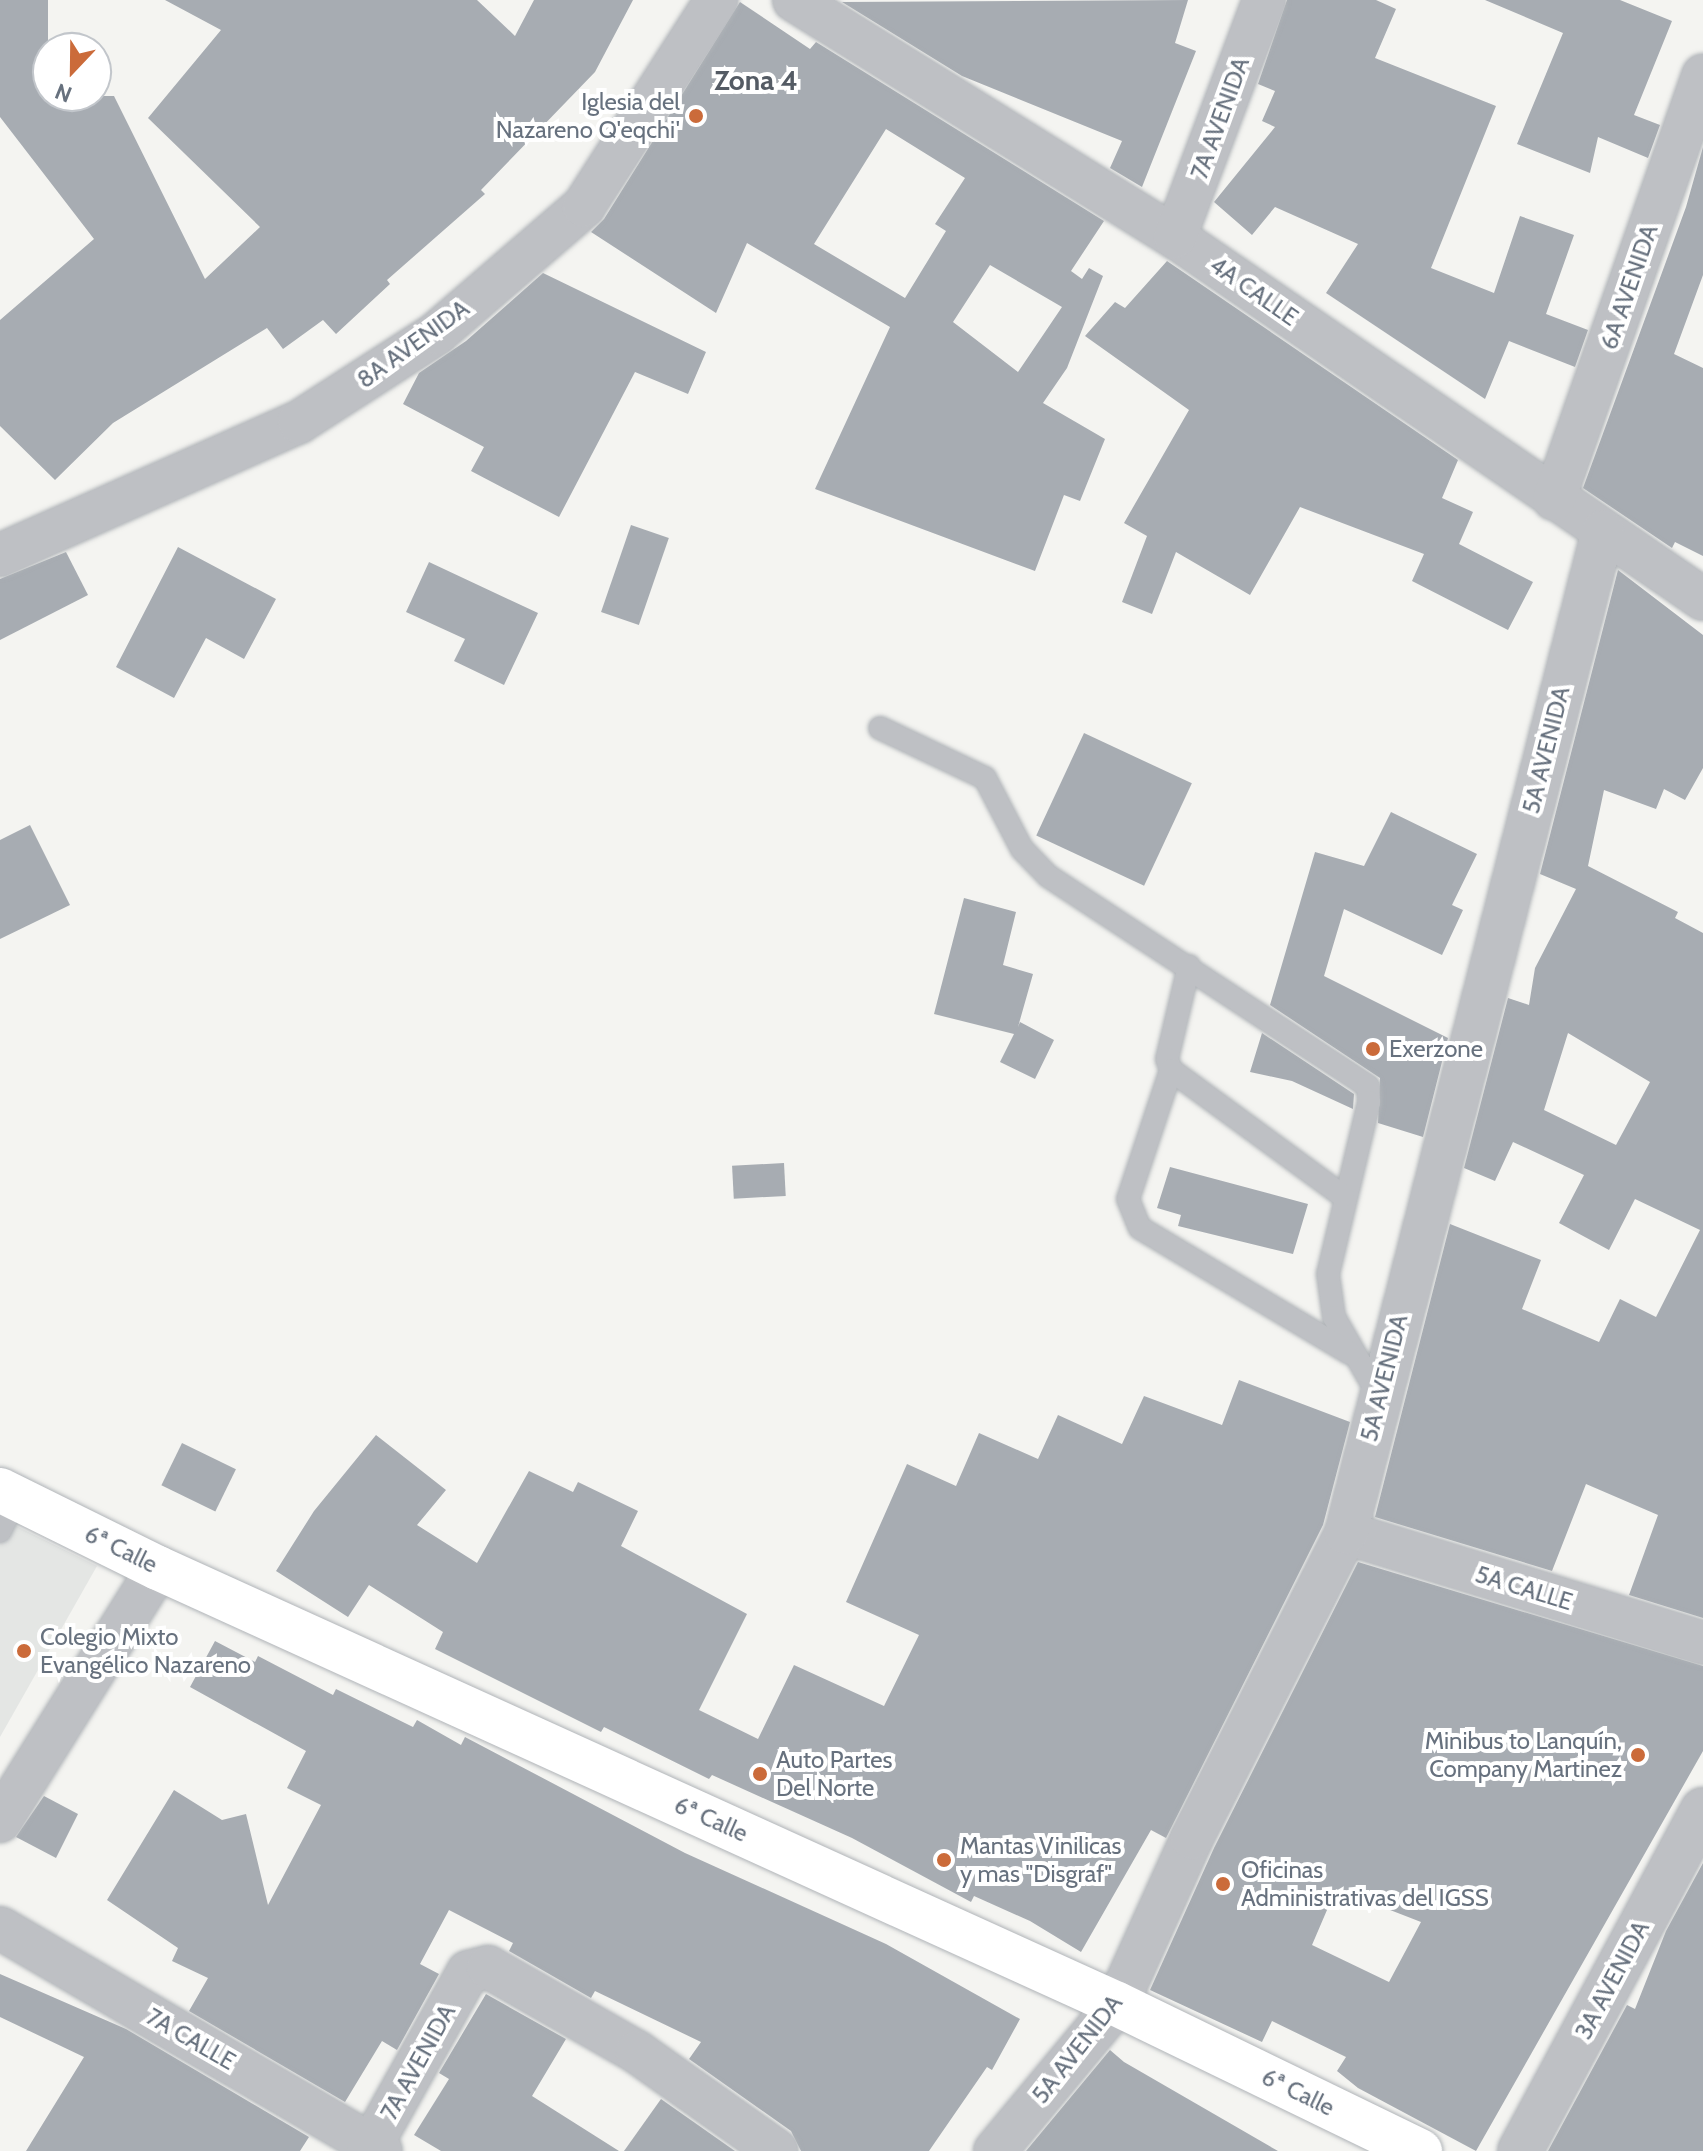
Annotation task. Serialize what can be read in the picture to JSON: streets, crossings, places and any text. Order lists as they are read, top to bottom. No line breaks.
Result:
{"streets":{"main road":["6ª Calle"],"street":["7A AVENIDA","6A AVENIDA","4A CALLE","8A AVENIDA","5A AVENIDA","5A CALLE","3A AVENIDA","7A CALLE"]},"crossings":[["7A AVENIDA","4A CALLE"],["7A AVENIDA","7A CALLE"],["6A AVENIDA","4A CALLE"],["4A CALLE","5A AVENIDA"],["5A AVENIDA","6ª Calle"],["5A AVENIDA","5A CALLE"]],"districts":["Zona 4"],"places":["Iglesia del Nazareno Q'eqchi'","Exerzone","Colegio Mixto Evangélico Nazareno","Minibus to Lanquín, Company Martinez","Auto Partes Del Norte","Mantas Vinilicas y mas \"Disgraf\"","Oficinas Administrativas del IGSS"],"north":"bottom"}
